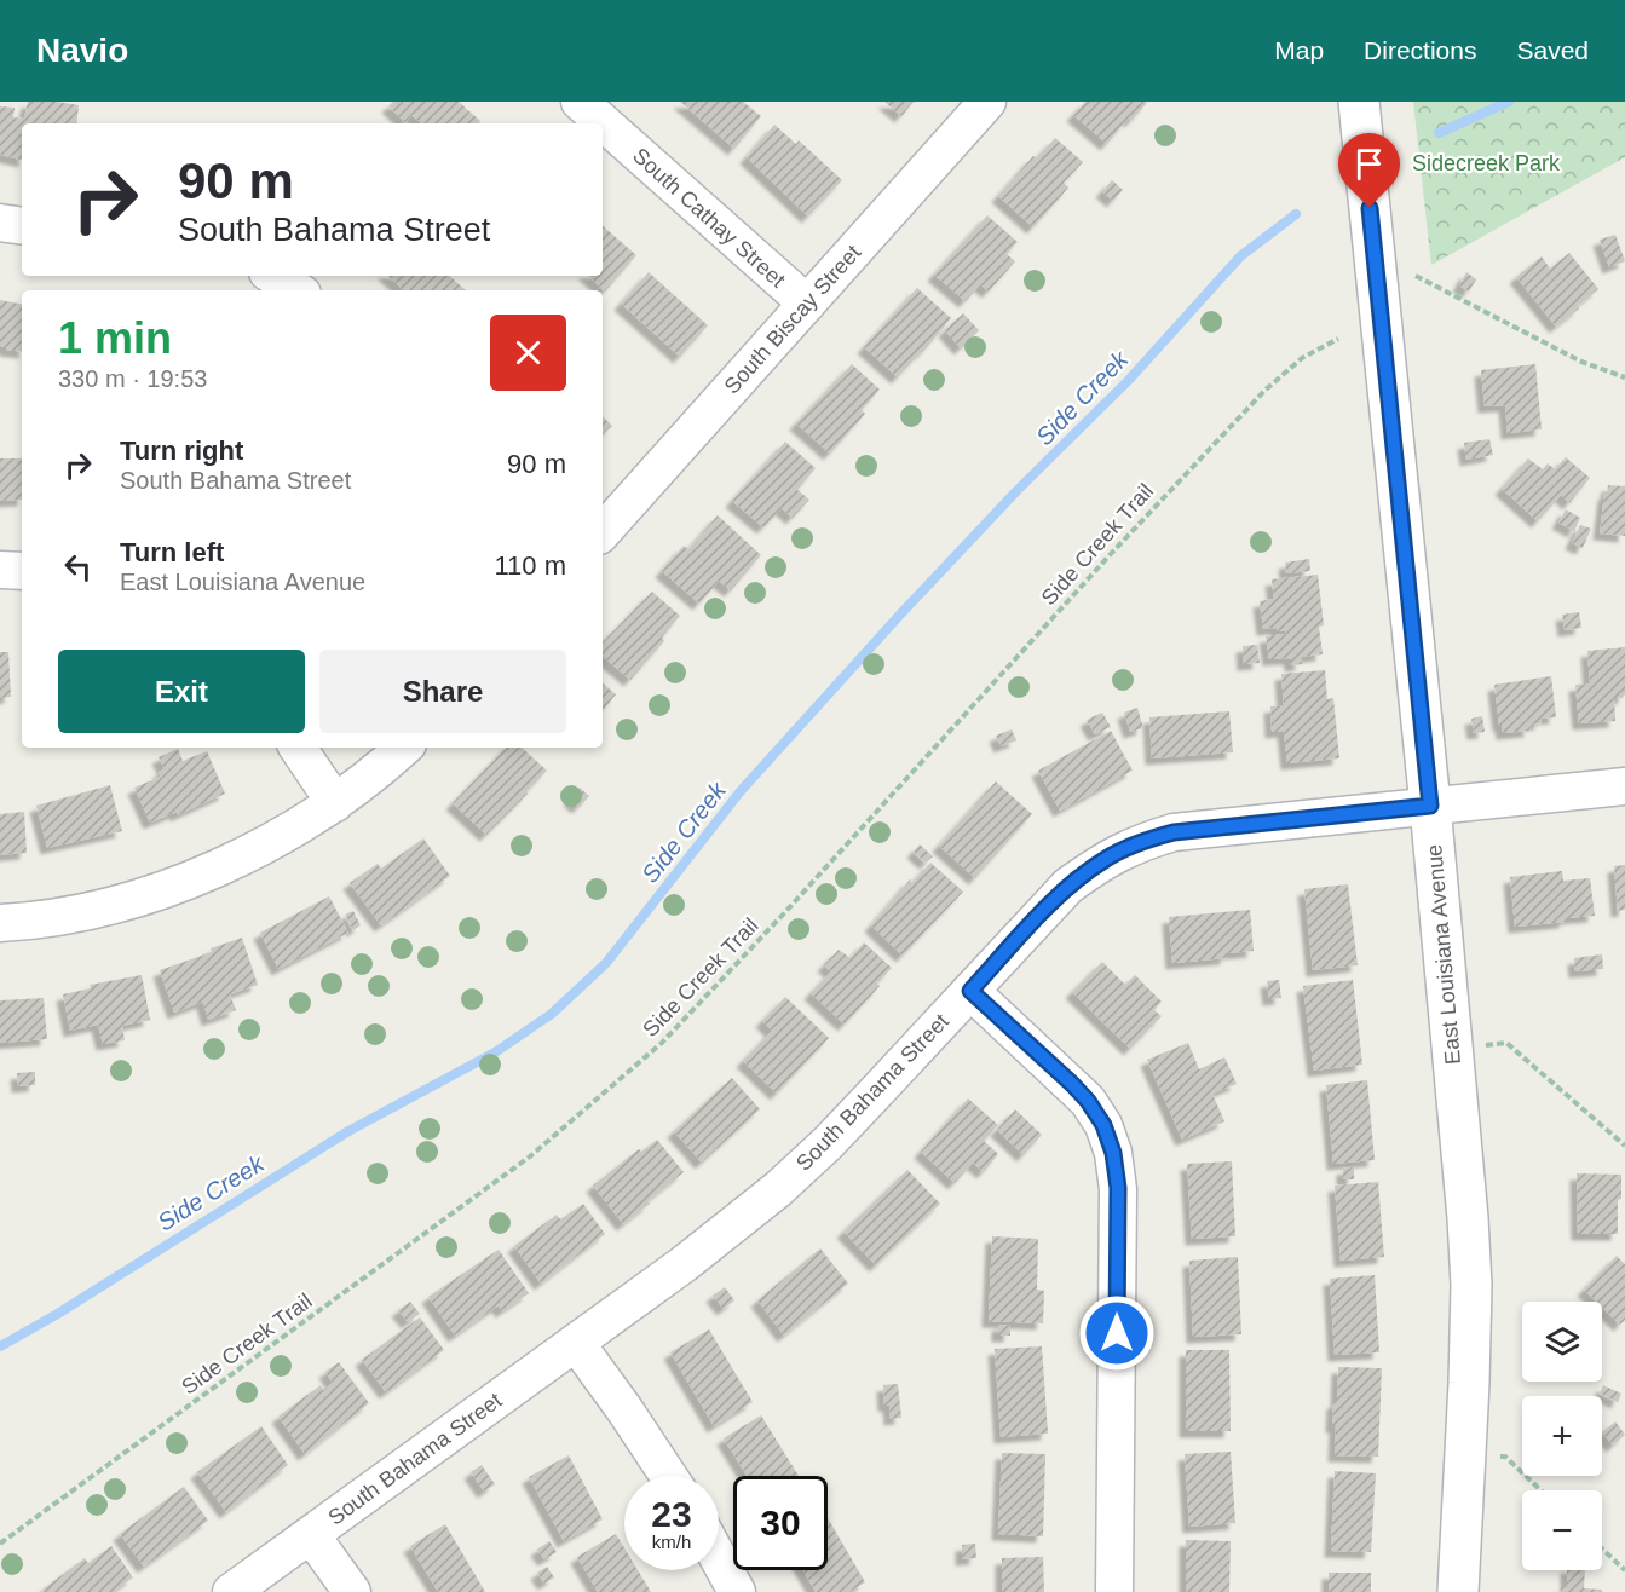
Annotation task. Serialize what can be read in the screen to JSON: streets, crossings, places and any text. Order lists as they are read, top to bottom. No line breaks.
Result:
{"streets":{"street":["South Cathay Street","South Biscay Street","East Louisiana Avenue","South Bahama Street"],"path":["Side Creek Trail"]},"crossings":[["South Cathay Street","South Biscay Street"],["East Louisiana Avenue","South Bahama Street"]],"water":["Side Creek"],"parks":["Sidecreek Park"],"page":{"header":"Navio","nav":["Map","Directions","Saved"],"turn":["90 m","South Bahama Street"],"heading":["1 min","330 m · 19:53"],"list":[{"name":"Turn right","note":"South Bahama Street","value":"90 m"},{"name":"Turn left","note":"East Louisiana Avenue","value":"110 m"}],"buttons":["Exit","Share"],"map_buttons":["+","−"],"speed":"23 km/h","limit":"30"}}
